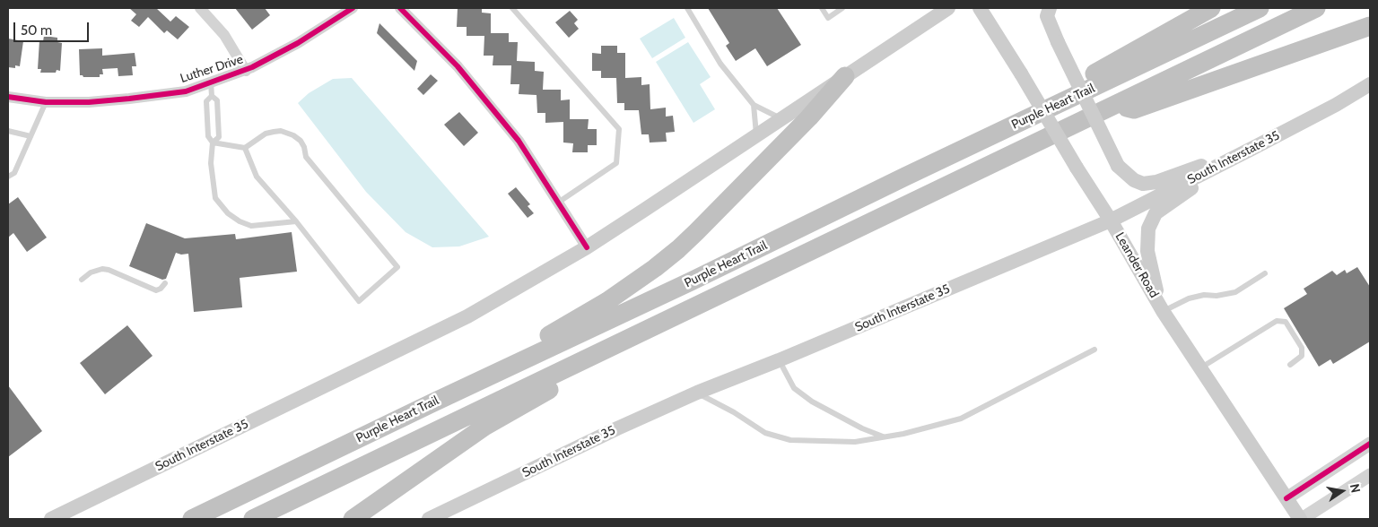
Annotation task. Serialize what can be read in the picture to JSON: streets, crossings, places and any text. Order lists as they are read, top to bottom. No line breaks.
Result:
{"streets":{"highway":["Purple Heart Trail"],"main road":["South Interstate 35","Leander Road"],"street":["Luther Drive"]},"crossings":[["South Interstate 35","Leander Road"]],"scale_bar":"50 m","north":"right"}
